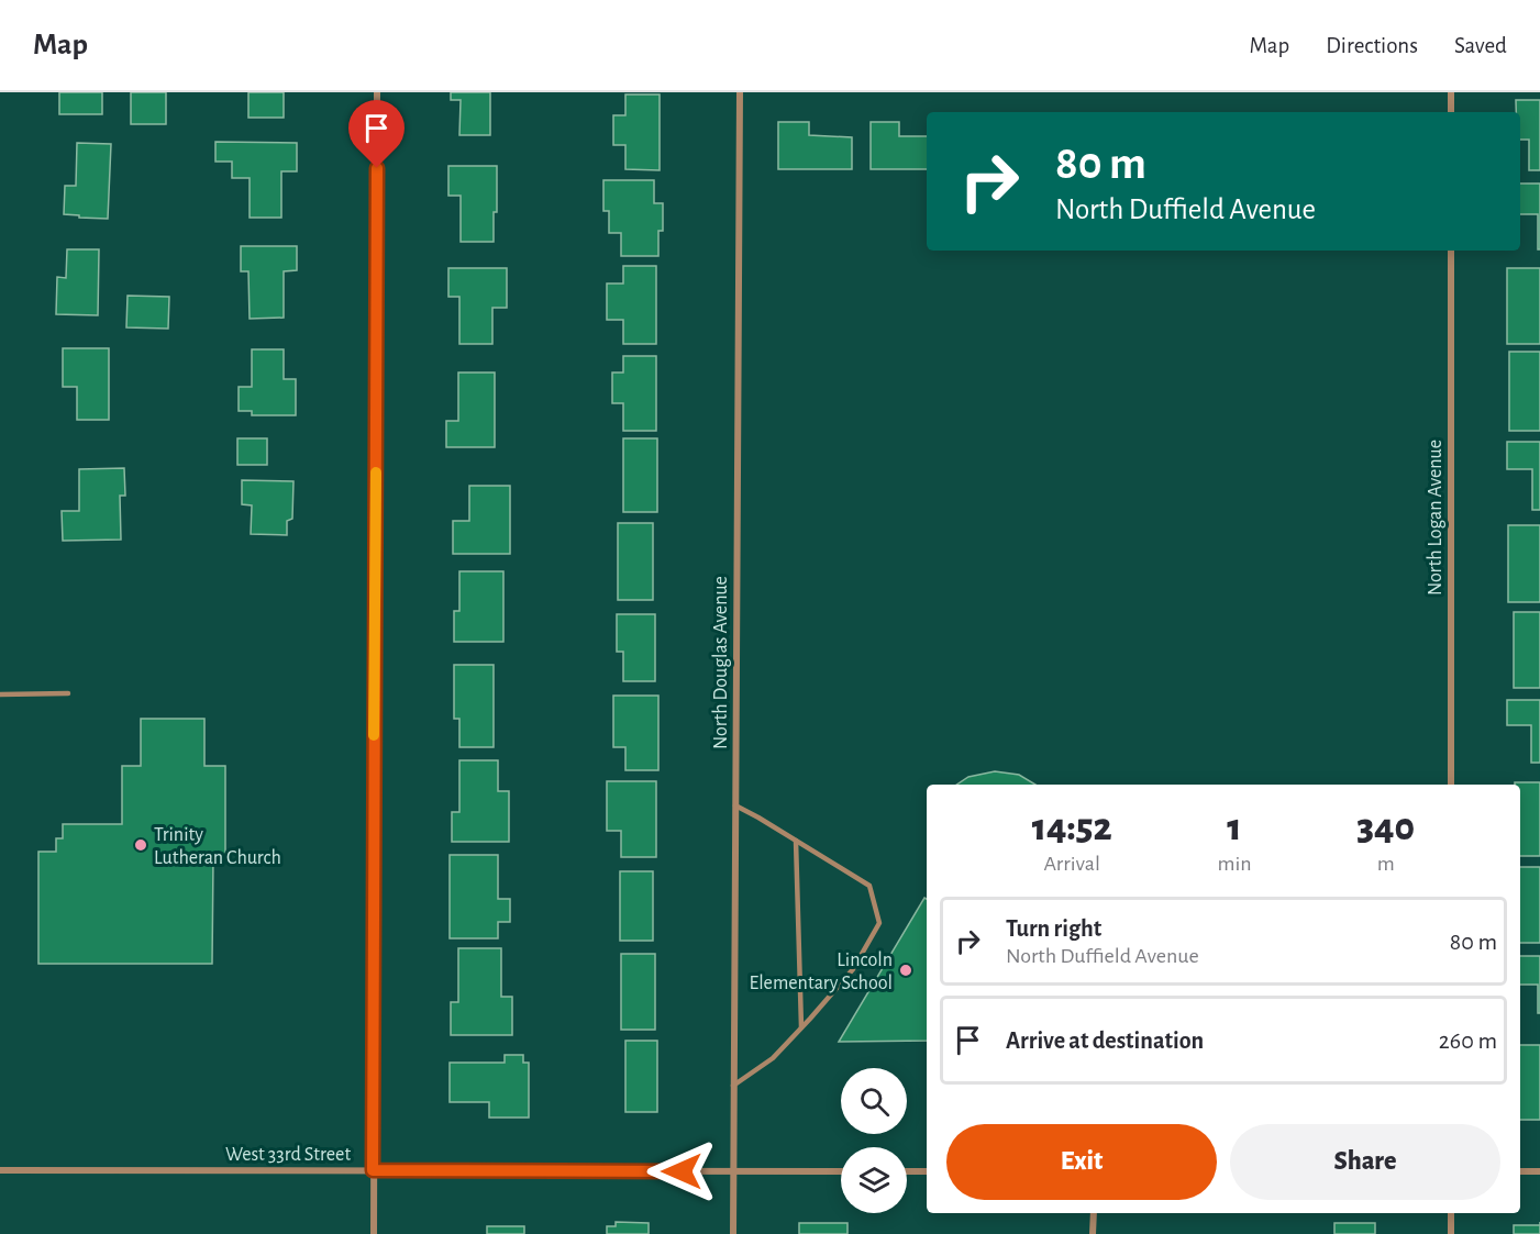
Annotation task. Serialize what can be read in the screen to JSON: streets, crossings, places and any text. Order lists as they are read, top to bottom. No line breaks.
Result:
{"streets":{"street":["North Logan Avenue","North Douglas Avenue","West 33rd Street"]},"crossings":[["North Douglas Avenue","West 33rd Street"]],"places":["Trinity Lutheran Church","Lincoln Elementary School"],"page":{"header":"Map","nav":["Map","Directions","Saved"],"turn":["80 m","North Duffield Avenue"],"eta":["14:52","Arrival","1","min","340","m"],"list":[{"name":"Turn right","note":"North Duffield Avenue","value":"80 m"},{"name":"Arrive at destination","value":"260 m"}],"buttons":["Exit","Share"]}}
